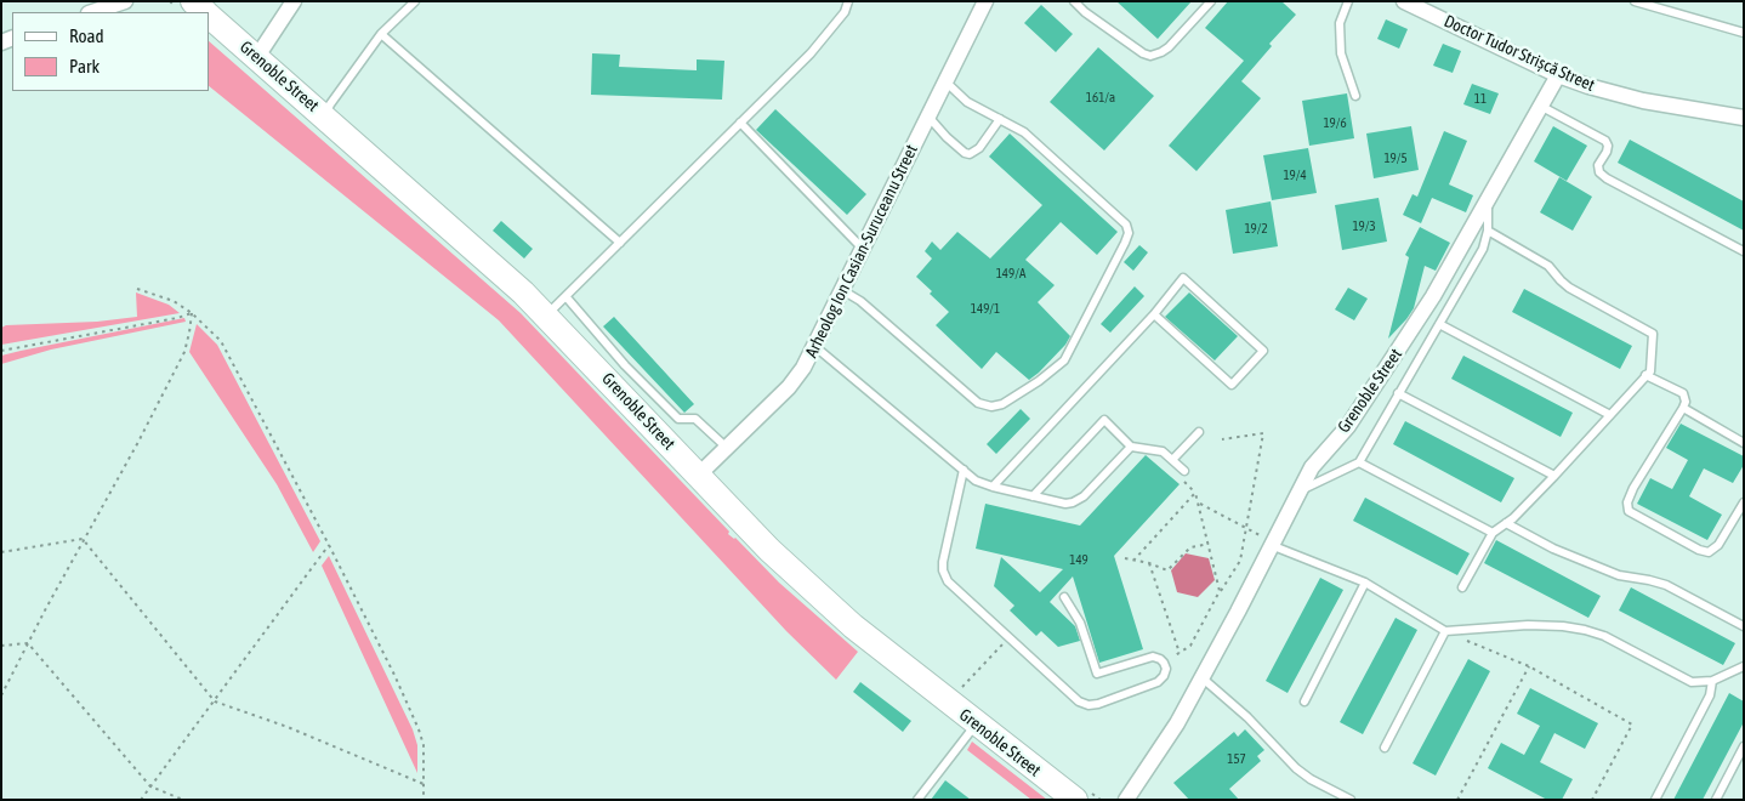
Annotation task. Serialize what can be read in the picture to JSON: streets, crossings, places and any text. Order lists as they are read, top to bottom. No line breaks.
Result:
{"streets":{"main road":["Grenoble Street"],"street":["Doctor Tudor Strișcă Street","Arheolog Ion Casian-Suruceanu Street"]},"crossings":[["Doctor Tudor Strișcă Street","Grenoble Street"],["Grenoble Street","Arheolog Ion Casian-Suruceanu Street"]],"house_numbers":["161/a","11","19/6","19/5","19/4","19/3","19/2","149/A","149/1","149","157"],"legend":["Road","Park"]}
